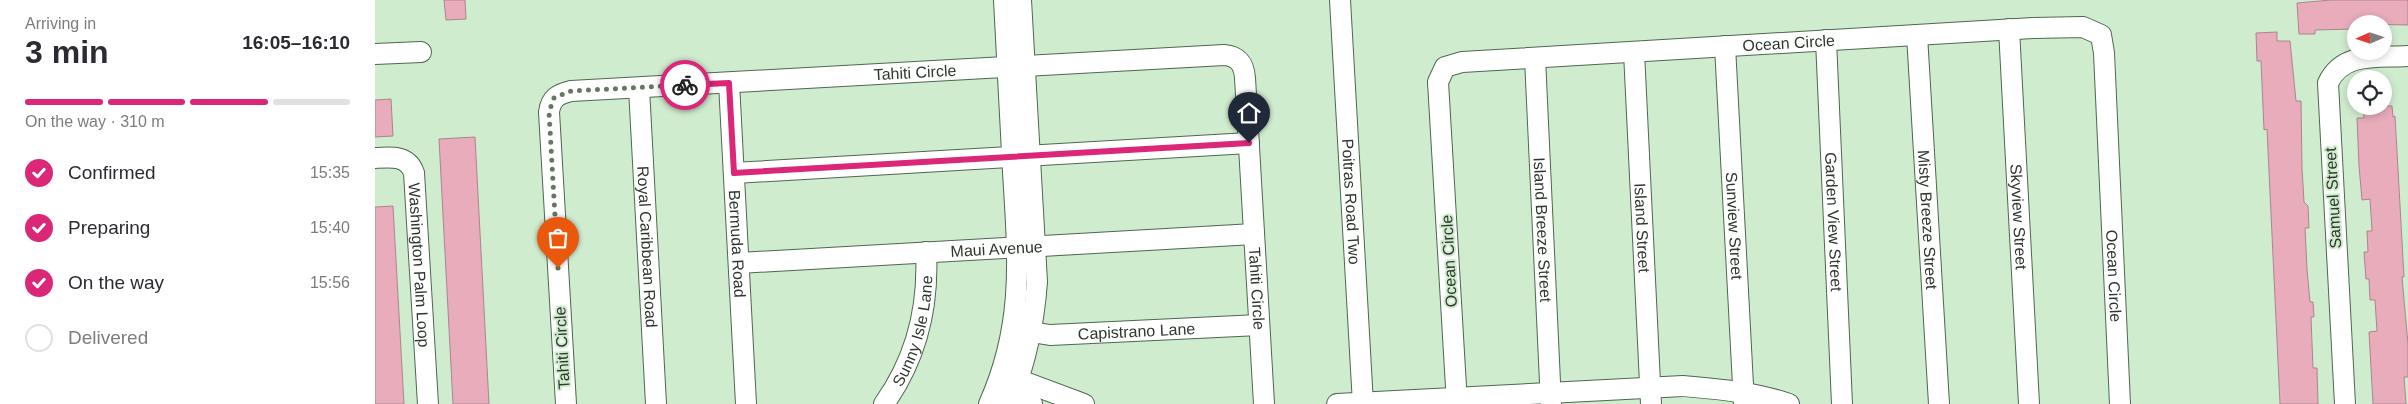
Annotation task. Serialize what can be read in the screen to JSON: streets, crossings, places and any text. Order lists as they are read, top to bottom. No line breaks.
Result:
{"streets":{"street":["Ocean Circle","Tahiti Circle","Samuel Street","Poitras Road Two","Skyview Street","Misty Breeze Street","Garden View Street","Sunview Street","Island Street","Island Breeze Street","Bermuda Road","Royal Caribbean Road","Maui Avenue","Washington Palm Loop","Sunny Isle Lane","Capistrano Lane"]},"crossings":[["Ocean Circle","Skyview Street"],["Ocean Circle","Misty Breeze Street"],["Ocean Circle","Garden View Street"],["Ocean Circle","Sunview Street"],["Ocean Circle","Island Street"],["Ocean Circle","Island Breeze Street"],["Tahiti Circle","Bermuda Road"],["Tahiti Circle","Royal Caribbean Road"],["Tahiti Circle","Maui Avenue"],["Tahiti Circle","Capistrano Lane"],["Bermuda Road","Maui Avenue"],["Maui Avenue","Sunny Isle Lane"]],"north":"left","page":{"heading":["3 min","Arriving in","16:05–16:10"],"bar":"On the way · 310 m","list":[["Confirmed","15:35"],["Preparing","15:40"],["On the way","15:56"],"Delivered"]}}
